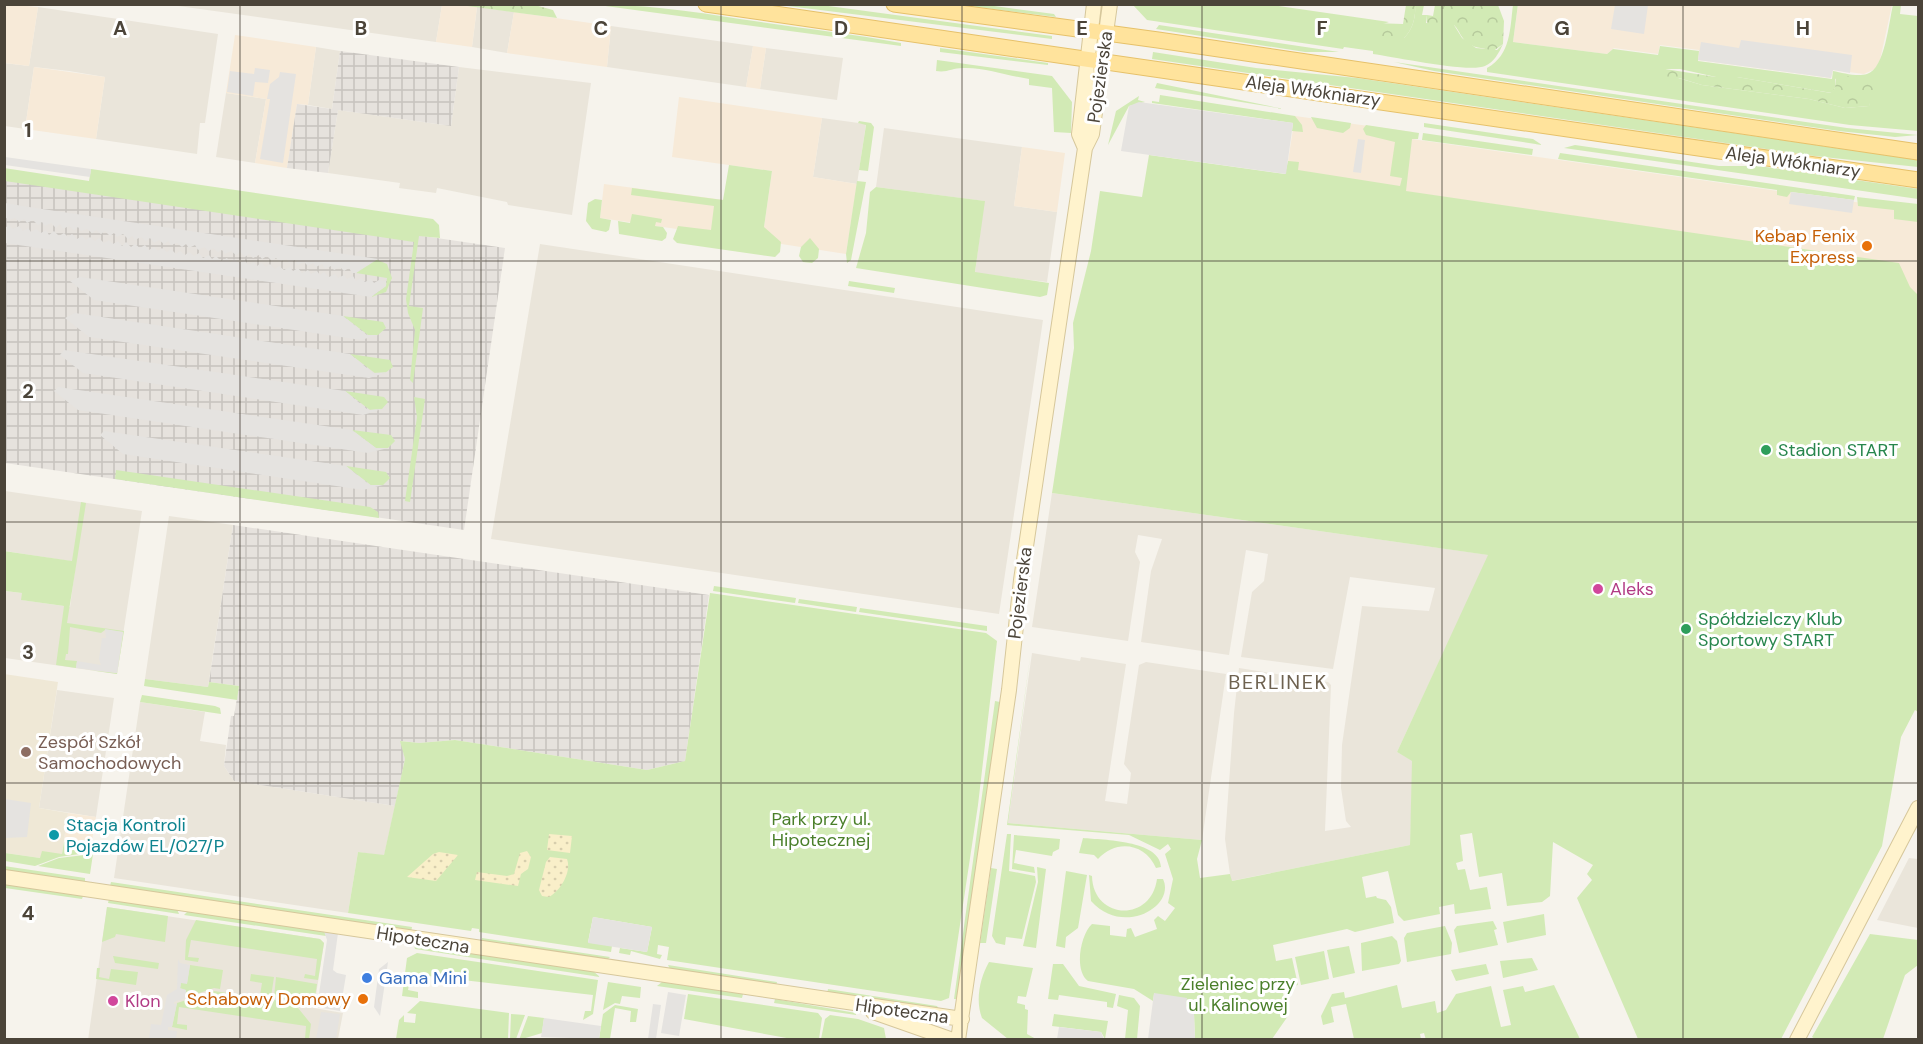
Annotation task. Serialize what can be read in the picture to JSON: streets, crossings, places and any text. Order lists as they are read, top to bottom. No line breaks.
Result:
{"streets":{"main road":["Aleja Włókniarzy"],"street":["Pojezierska","Hipoteczna"]},"crossings":[["Pojezierska","Aleja Włókniarzy"],["Pojezierska","Hipoteczna"]],"districts":["BERLINEK"],"parks":["Park przy ul. Hipotecznej","Zieleniec przy ul. Kalinowej"],"places":["Kebap Fenix Express","Stadion START","Aleks","Spółdzielczy Klub Sportowy START","Zespół Szkół Samochodowych","Stacja Kontroli Pojazdów EL/027/P","Gama Mini","Schabowy Domowy","Klon"],"grid":{"columns":["A","B","C","D","E","F","G","H"],"rows":["1","2","3","4"]}}
